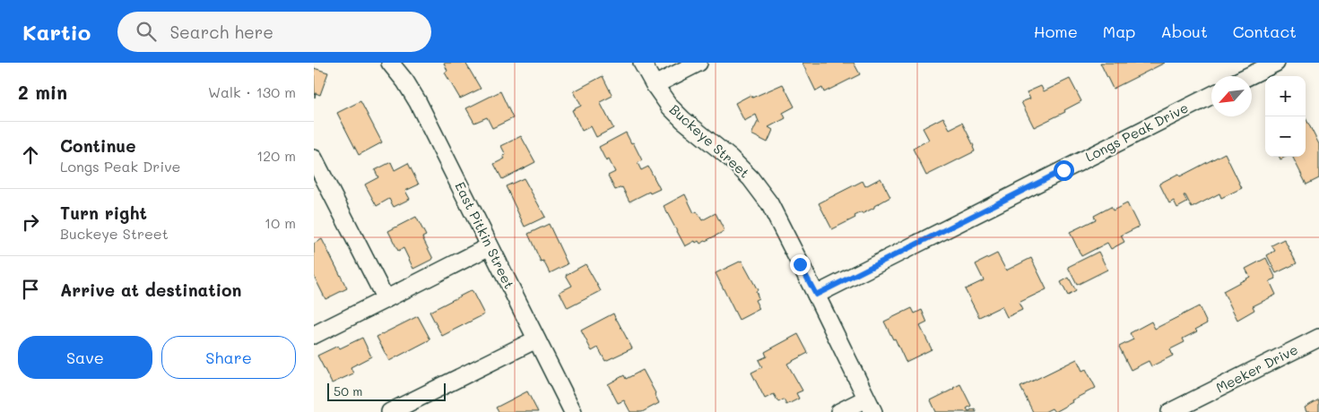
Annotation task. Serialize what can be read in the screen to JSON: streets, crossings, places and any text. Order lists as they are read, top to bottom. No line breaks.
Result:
{"streets":{"street":["Longs Peak Drive","Buckeye Street","East Pitkin Street","Meeker Drive"]},"crossings":[["Longs Peak Drive","Buckeye Street"]],"scale_bar":"50 m","north":"bottom left","page":{"header":"Kartio","search":"Search here","nav":["Home","Map","About","Contact"],"heading":["2 min","Walk · 130 m"],"map_buttons":["+","−"],"list":[["Continue","Longs Peak Drive","120 m"],["Turn right","Buckeye Street","10 m"],"Arrive at destination"],"buttons":["Save","Share"],"scale":"50 m"}}
